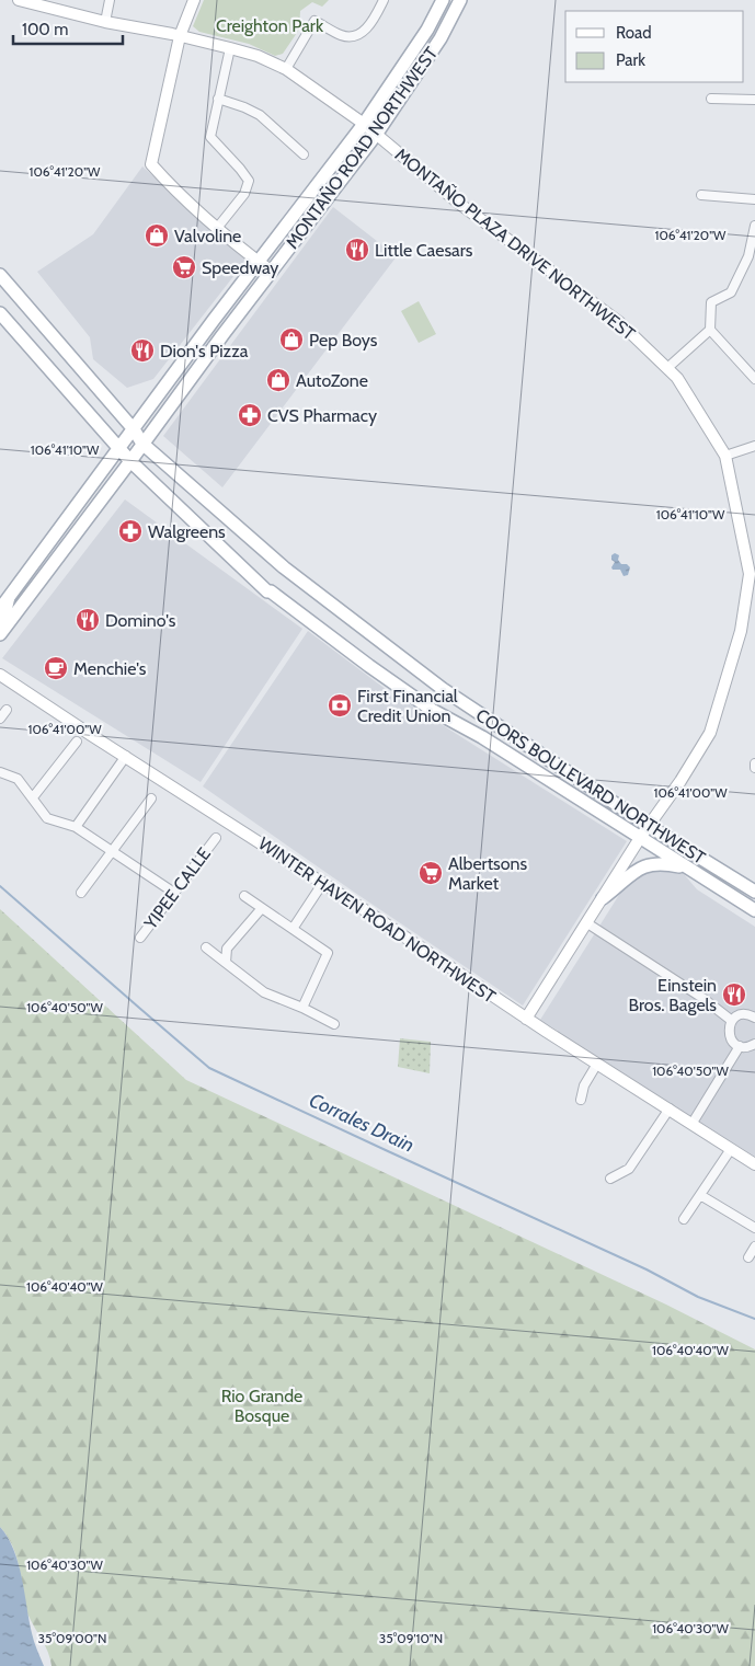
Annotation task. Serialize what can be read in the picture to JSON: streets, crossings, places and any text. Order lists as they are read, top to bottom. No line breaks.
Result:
{"streets":{"main road":["MONTAÑO ROAD NORTHWEST","COORS BOULEVARD NORTHWEST"],"street":["MONTAÑO PLAZA DRIVE NORTHWEST","YIPEE CALLE","WINTER HAVEN ROAD NORTHWEST"]},"crossings":[["MONTAÑO ROAD NORTHWEST","MONTAÑO PLAZA DRIVE NORTHWEST"],["MONTAÑO ROAD NORTHWEST","COORS BOULEVARD NORTHWEST"],["MONTAÑO PLAZA DRIVE NORTHWEST","COORS BOULEVARD NORTHWEST"],["MONTAÑO PLAZA DRIVE NORTHWEST","WINTER HAVEN ROAD NORTHWEST"]],"water":["Corrales Drain"],"parks":["Creighton Park","Rio Grande Bosque"],"places":{"shop":["Valvoline","Pep Boys","AutoZone"],"restaurant":["Little Caesars","Dion's Pizza","Domino's","Einstein Bros. Bagels"],"supermarket":["Speedway","Albertsons Market"],"pharmacy":["CVS Pharmacy","Walgreens"],"cafe":["Menchie's"],"bank":["First Financial Credit Union"]},"legend":["Road","Park"],"scale_bar":"100 m","coordinates":["106°41'20\"W","106°41'10\"W","106°41'00\"W","106°40'50\"W","106°40'40\"W","106°40'30\"W","35°09'00\"N","35°09'10\"N"]}
